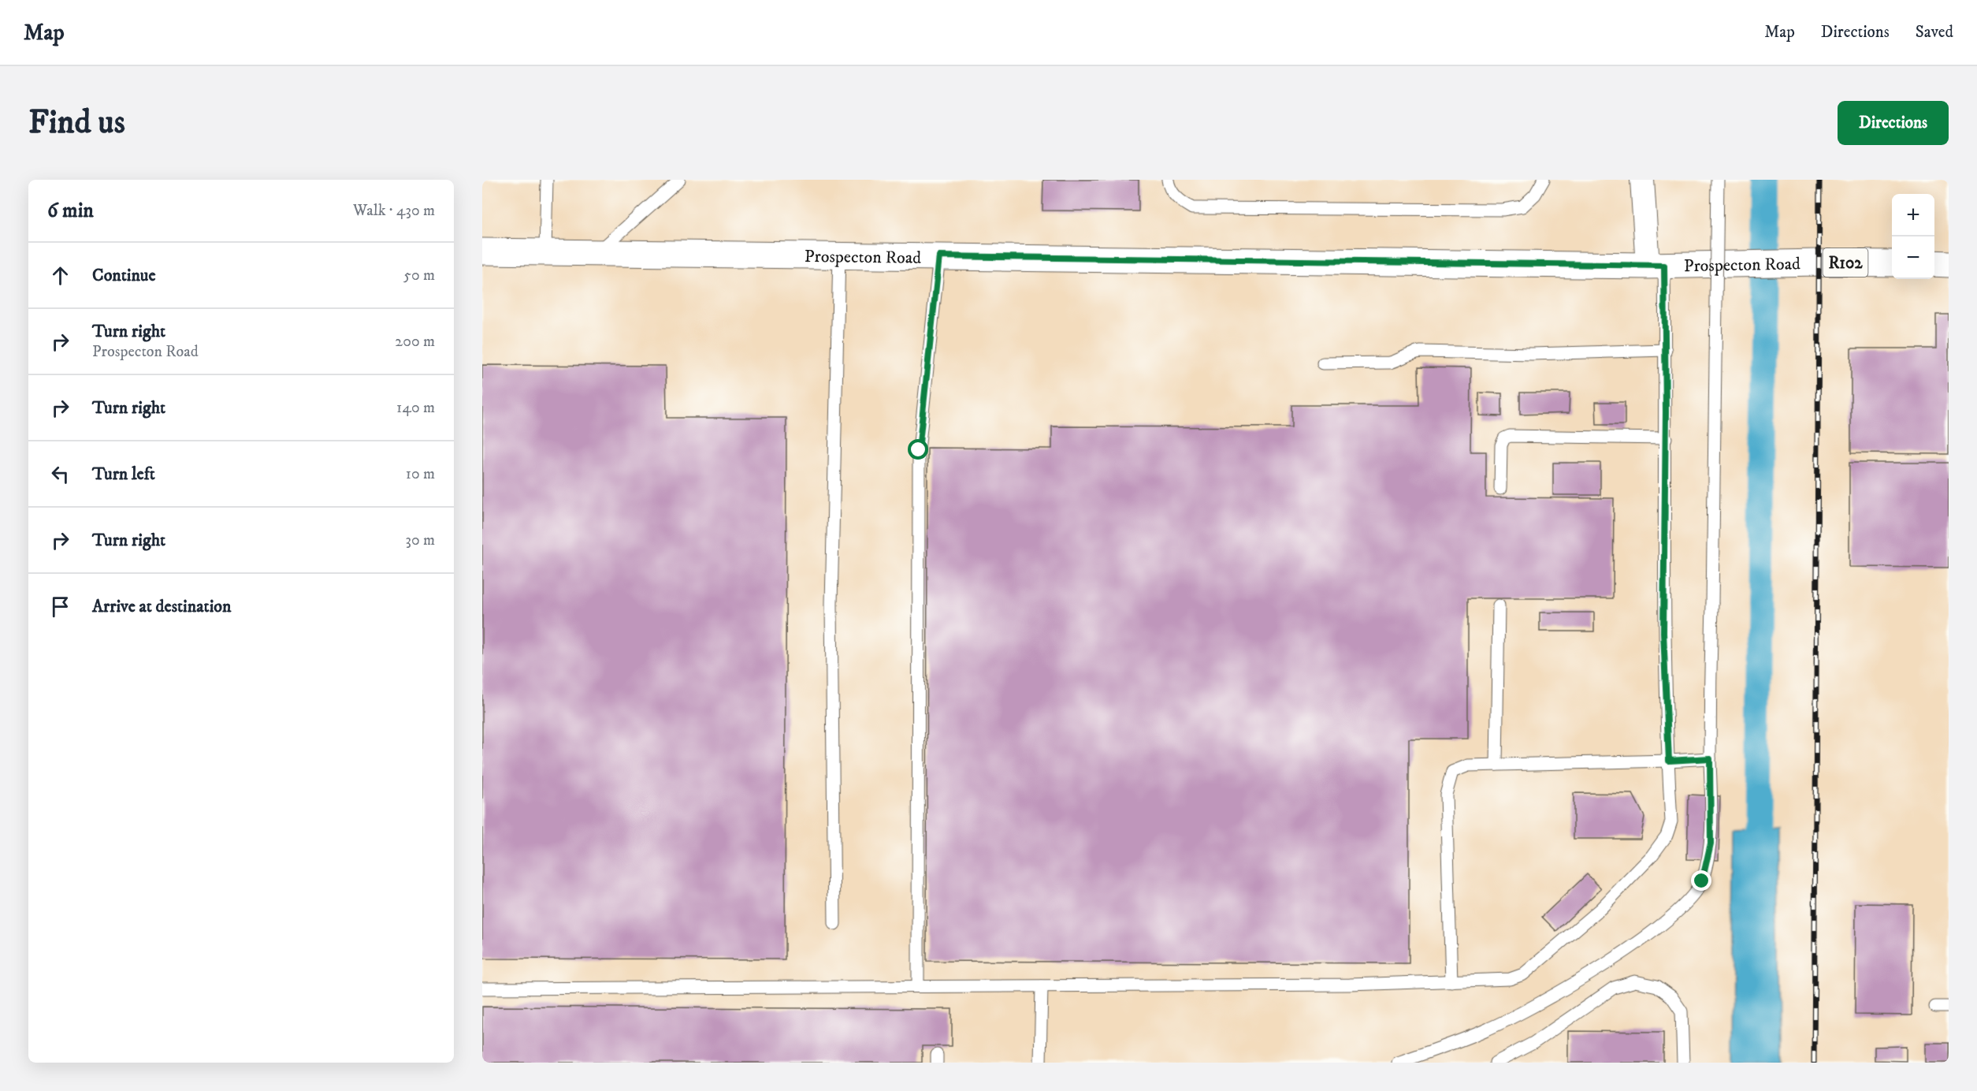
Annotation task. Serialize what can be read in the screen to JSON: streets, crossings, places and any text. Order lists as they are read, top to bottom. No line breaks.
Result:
{"streets":{"main road":["Prospecton Road","R102"]},"page":{"header":"Map","nav":["Map","Directions","Saved"],"buttons":"Directions","title":"Find us","heading":["6 min","Walk · 430 m"],"map_buttons":["+","−"],"list":[["Continue","50 m"],["Turn right","Prospecton Road","200 m"],["Turn right","140 m"],["Turn left","10 m"],["Turn right","30 m"],"Arrive at destination"]}}
